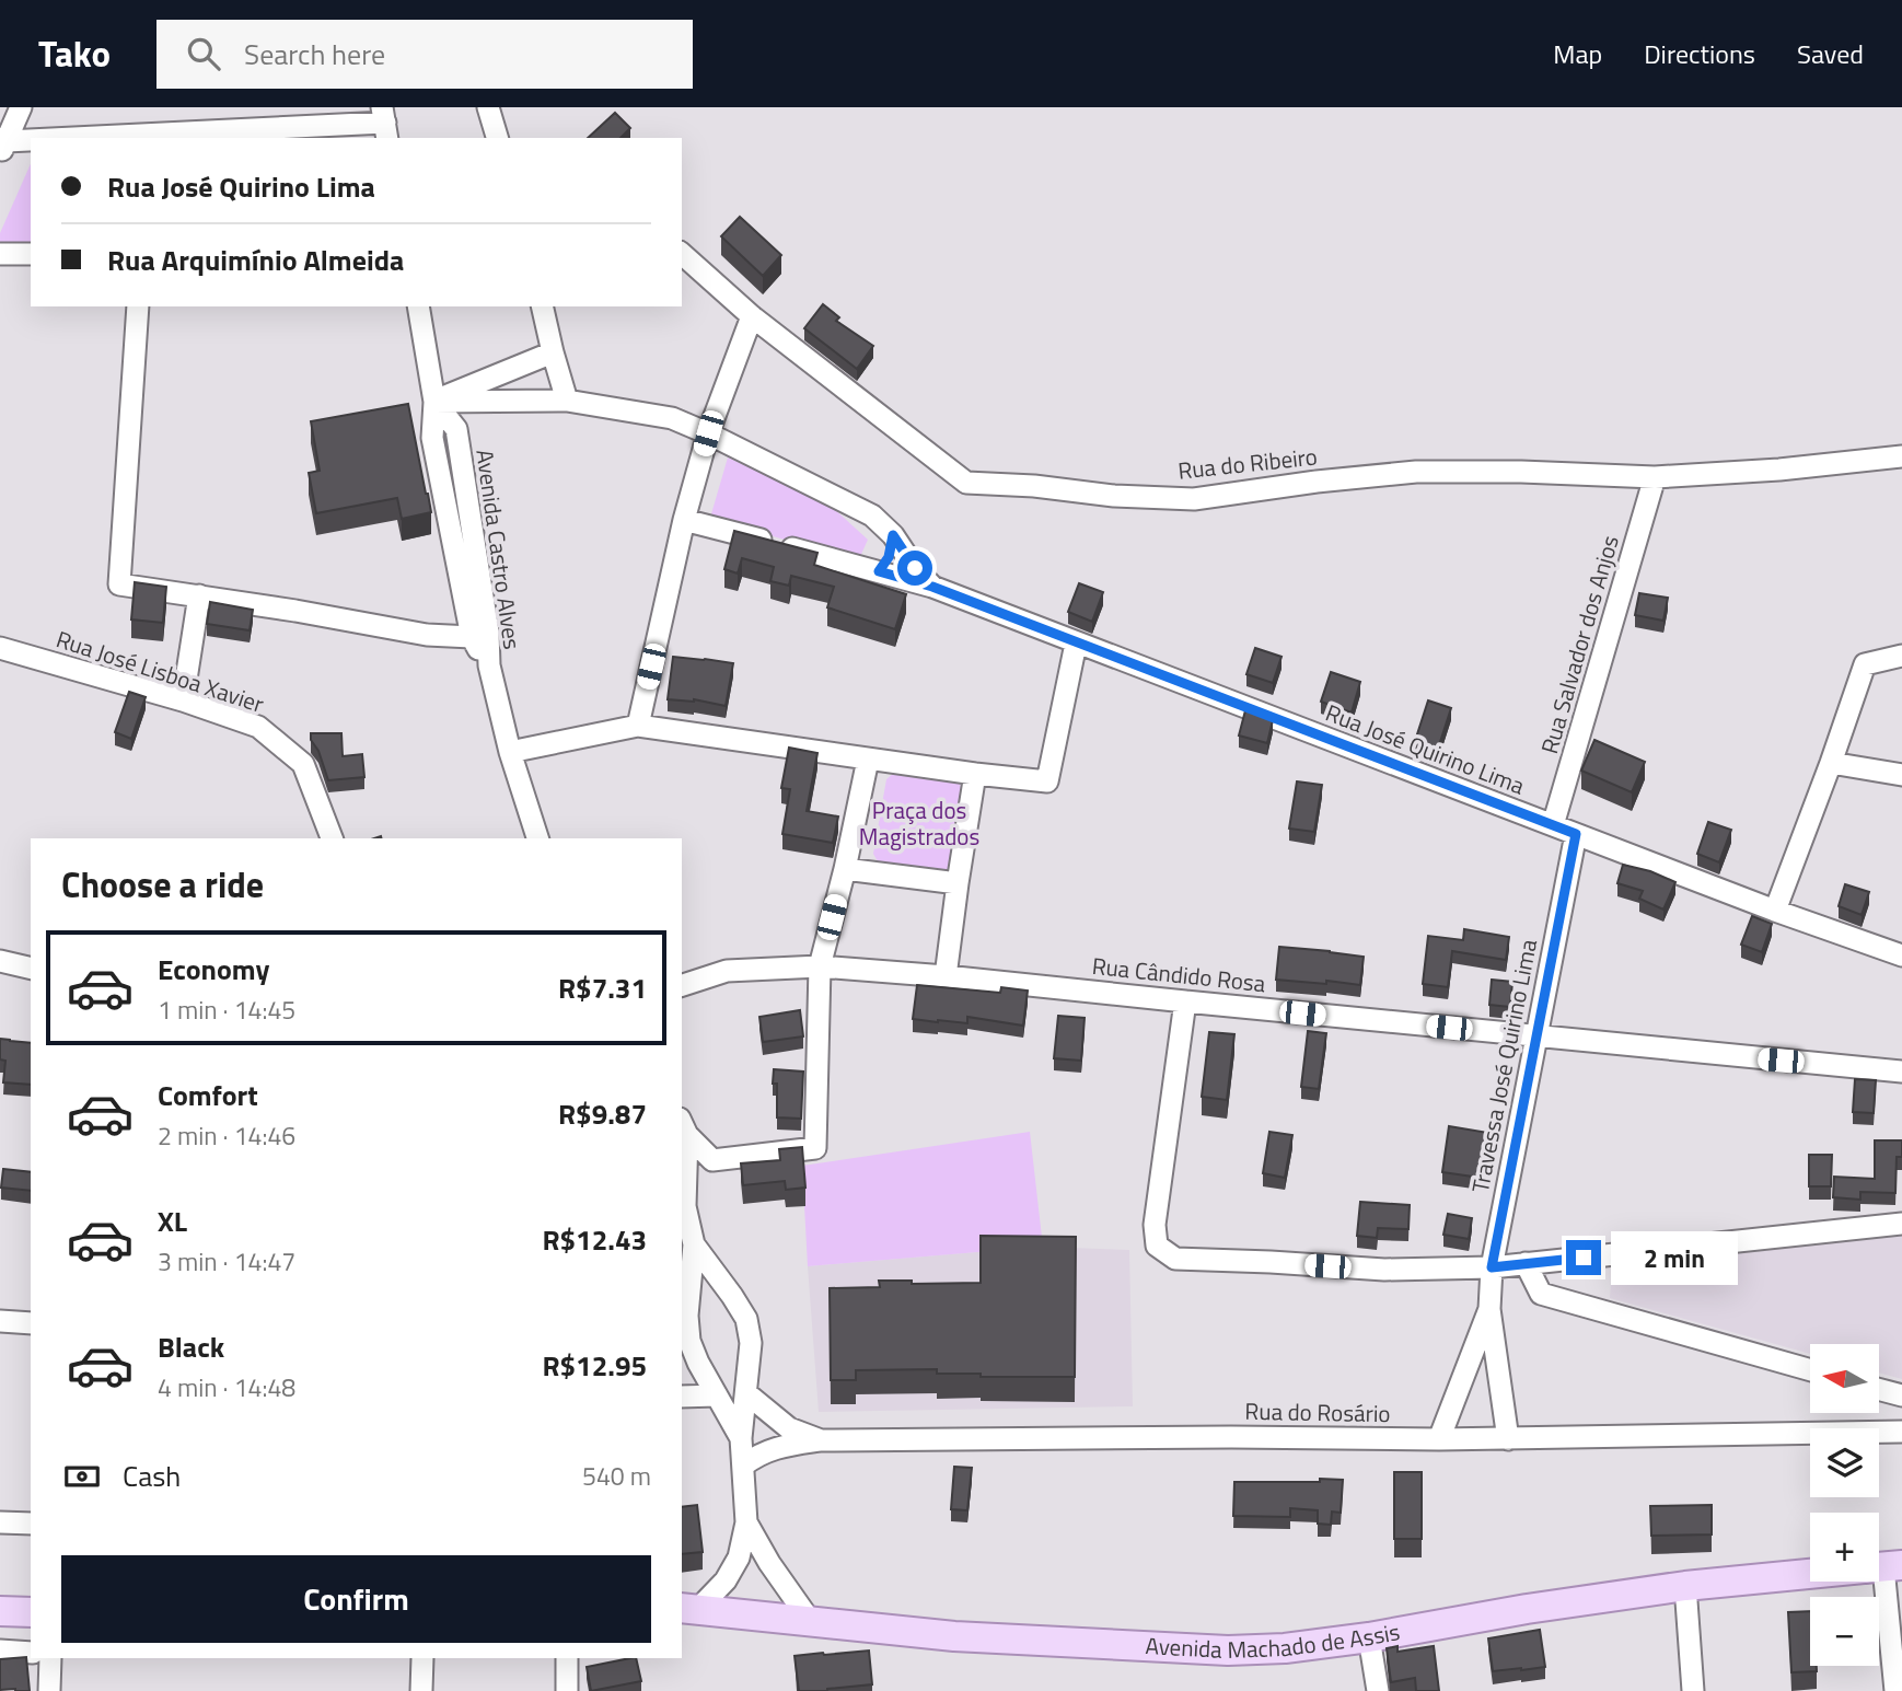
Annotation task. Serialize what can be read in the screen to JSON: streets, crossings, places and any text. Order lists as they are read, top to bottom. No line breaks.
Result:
{"streets":{"main road":["Avenida Machado de Assis"],"street":["Rua do Ribeiro","Avenida Castro Alves","Rua Salvador dos Anjos","Rua José Lisboa Xavier","Rua José Quirino Lima","Rua Cândido Rosa","Travessa José Quirino Lima","Rua do Rosário"]},"crossings":[["Rua do Ribeiro","Rua Salvador dos Anjos"],["Avenida Castro Alves","Rua José Quirino Lima"],["Rua Salvador dos Anjos","Rua José Quirino Lima"],["Rua José Quirino Lima","Travessa José Quirino Lima"],["Rua Cândido Rosa","Travessa José Quirino Lima"]],"parks":["Praça dos Magistrados"],"north":"left","page":{"header":"Tako","search":"Search here","nav":["Map","Directions","Saved"],"banner":["Rua José Quirino Lima","Rua Arquimínio Almeida"],"heading":"Choose a ride","list":[{"name":"Economy","note":"1 min · 14:45","value":"R$7.31"},{"name":"Comfort","note":"2 min · 14:46","value":"R$9.87"},{"name":"XL","note":"3 min · 14:47","value":"R$12.43"},{"name":"Black","note":"4 min · 14:48","value":"R$12.95"}],"bubble":"2 min","map_buttons":["+","−"],"pay":["Cash","540 m"],"buttons":"Confirm"}}
